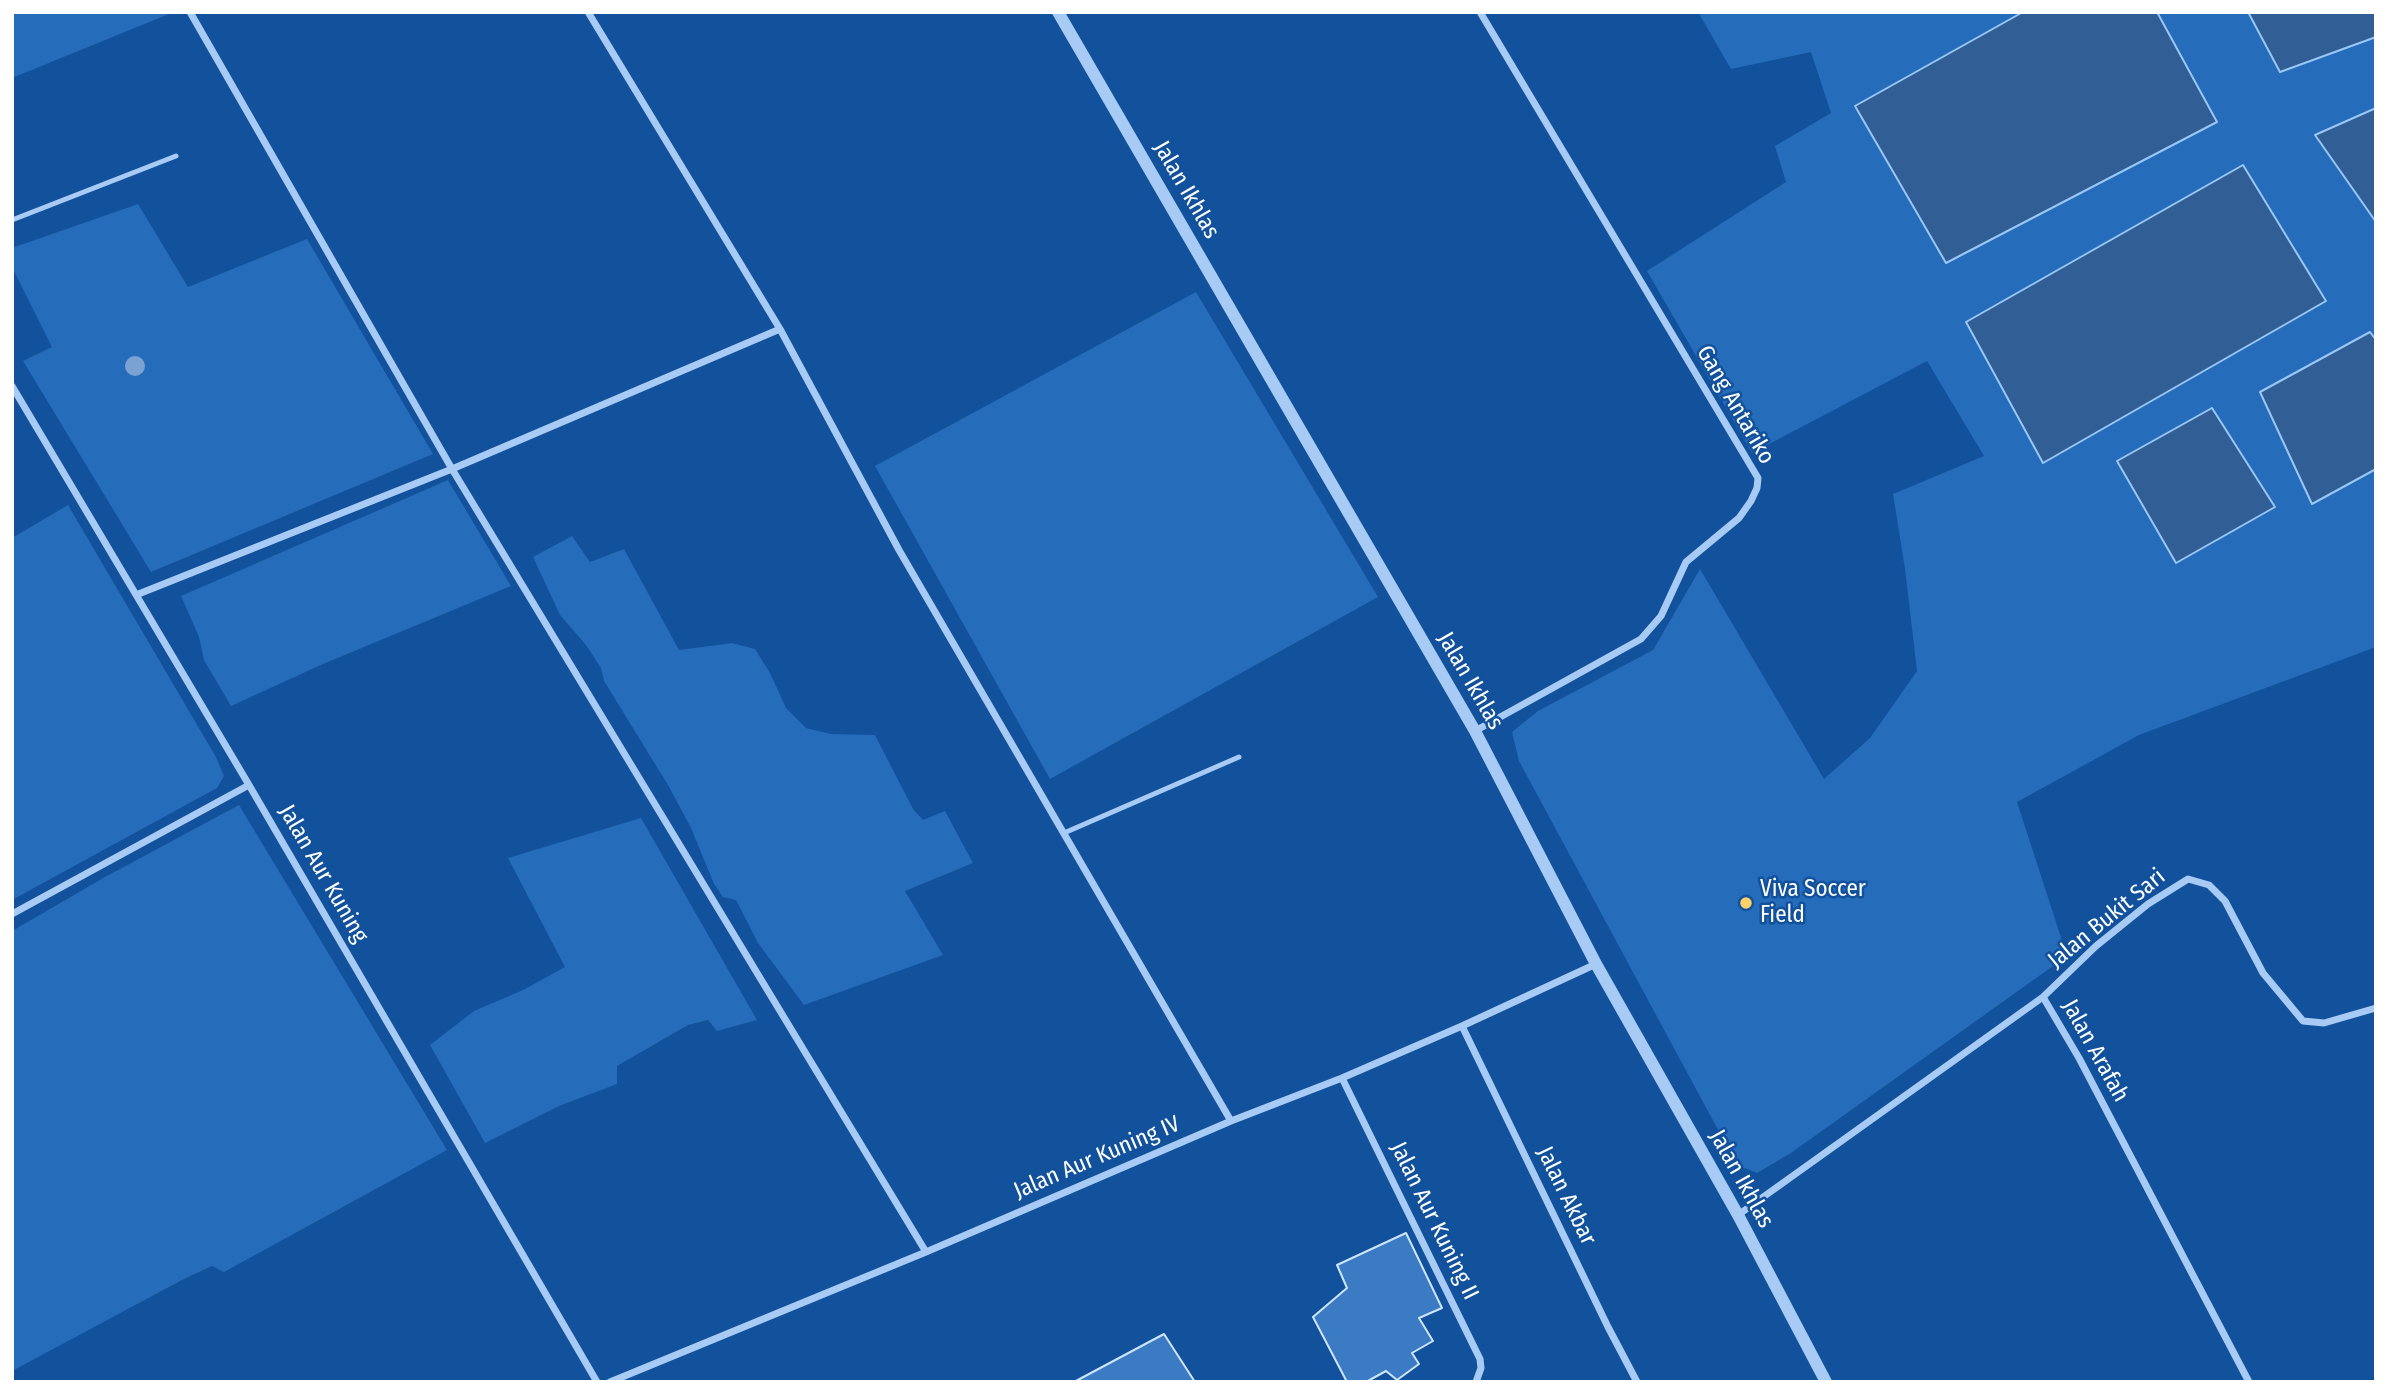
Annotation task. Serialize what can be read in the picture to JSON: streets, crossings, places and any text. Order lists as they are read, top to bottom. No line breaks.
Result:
{"streets":{"street":["Jalan Ikhlas","Gang Antariko","Jalan Aur Kuning","Jalan Bukit Sari","Jalan Arafah","Jalan Aur Kuning IV","Jalan Akbar","Jalan Aur Kuning II"]},"crossings":[["Jalan Ikhlas","Gang Antariko"],["Jalan Ikhlas","Jalan Arafah"],["Jalan Ikhlas","Jalan Aur Kuning IV"],["Jalan Bukit Sari","Jalan Arafah"],["Jalan Aur Kuning IV","Jalan Akbar"],["Jalan Aur Kuning IV","Jalan Aur Kuning II"]],"places":["Viva Soccer Field"]}
